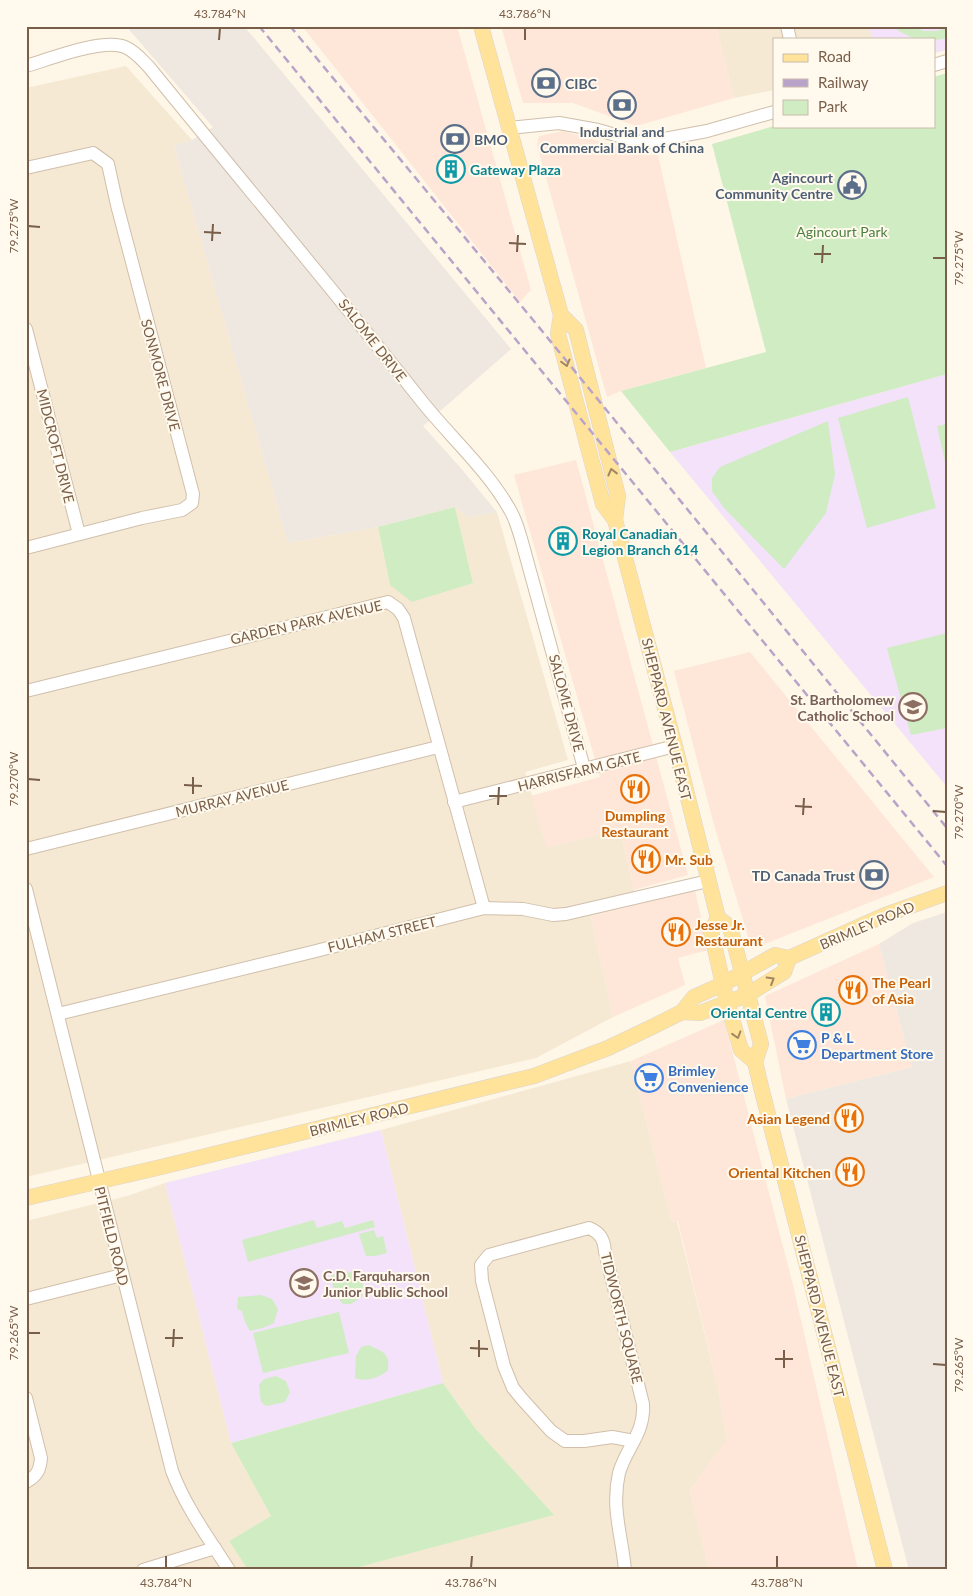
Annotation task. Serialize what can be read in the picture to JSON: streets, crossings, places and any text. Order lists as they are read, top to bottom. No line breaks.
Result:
{"streets":{"main road":["SHEPPARD AVENUE EAST","BRIMLEY ROAD"],"street":["SALOME DRIVE","SONMORE DRIVE","MIDCROFT DRIVE","GARDEN PARK AVENUE","HARRISFARM GATE","MURRAY AVENUE","FULHAM STREET","PITFIELD ROAD","TIDWORTH SQUARE"]},"crossings":[["SALOME DRIVE","HARRISFARM GATE"],["SONMORE DRIVE","MIDCROFT DRIVE"],["GARDEN PARK AVENUE","HARRISFARM GATE"],["GARDEN PARK AVENUE","MURRAY AVENUE"],["GARDEN PARK AVENUE","FULHAM STREET"],["SHEPPARD AVENUE EAST","HARRISFARM GATE"],["SHEPPARD AVENUE EAST","BRIMLEY ROAD"],["SHEPPARD AVENUE EAST","FULHAM STREET"],["BRIMLEY ROAD","PITFIELD ROAD"],["FULHAM STREET","PITFIELD ROAD"]],"parks":["Agincourt Park"],"places":{"bank":["CIBC","Industrial and Commercial Bank of China","BMO","TD Canada Trust"],"building":["Gateway Plaza","Royal Canadian Legion Branch 614","Oriental Centre"],"public building":["Agincourt Community Centre"],"school or university":["St. Bartholomew Catholic School","C.D. Farquharson Junior Public School"],"restaurant":["Dumpling Restaurant","Mr. Sub","Jesse Jr. Restaurant","The Pearl of Asia","Asian Legend","Oriental Kitchen"],"supermarket":["P & L Department Store","Brimley Convenience"]},"legend":["Road","Railway","Park"],"coordinates":["43.784°N","43.786°N","79.275°W","79.270°W","79.265°W","43.788°N"]}
